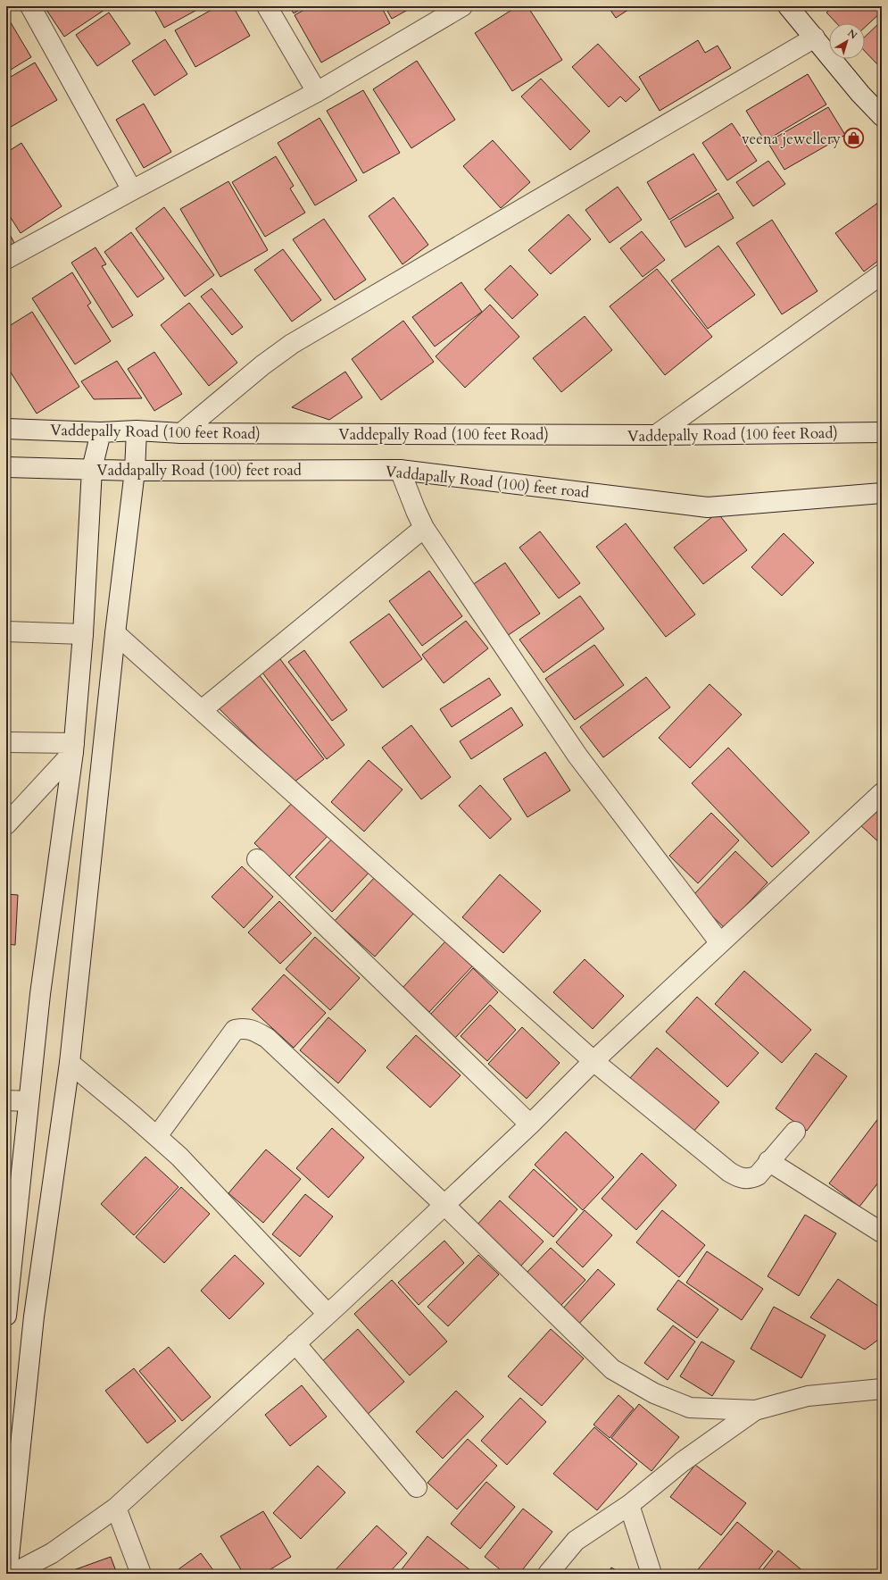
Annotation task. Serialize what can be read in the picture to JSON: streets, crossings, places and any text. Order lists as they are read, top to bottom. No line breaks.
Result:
{"streets":{"street":["Vaddepally Road (100 feet Road)","Vaddapally Road (100) feet road"]},"places":{"shop":["veena jewellery"]},"north":"top right"}
